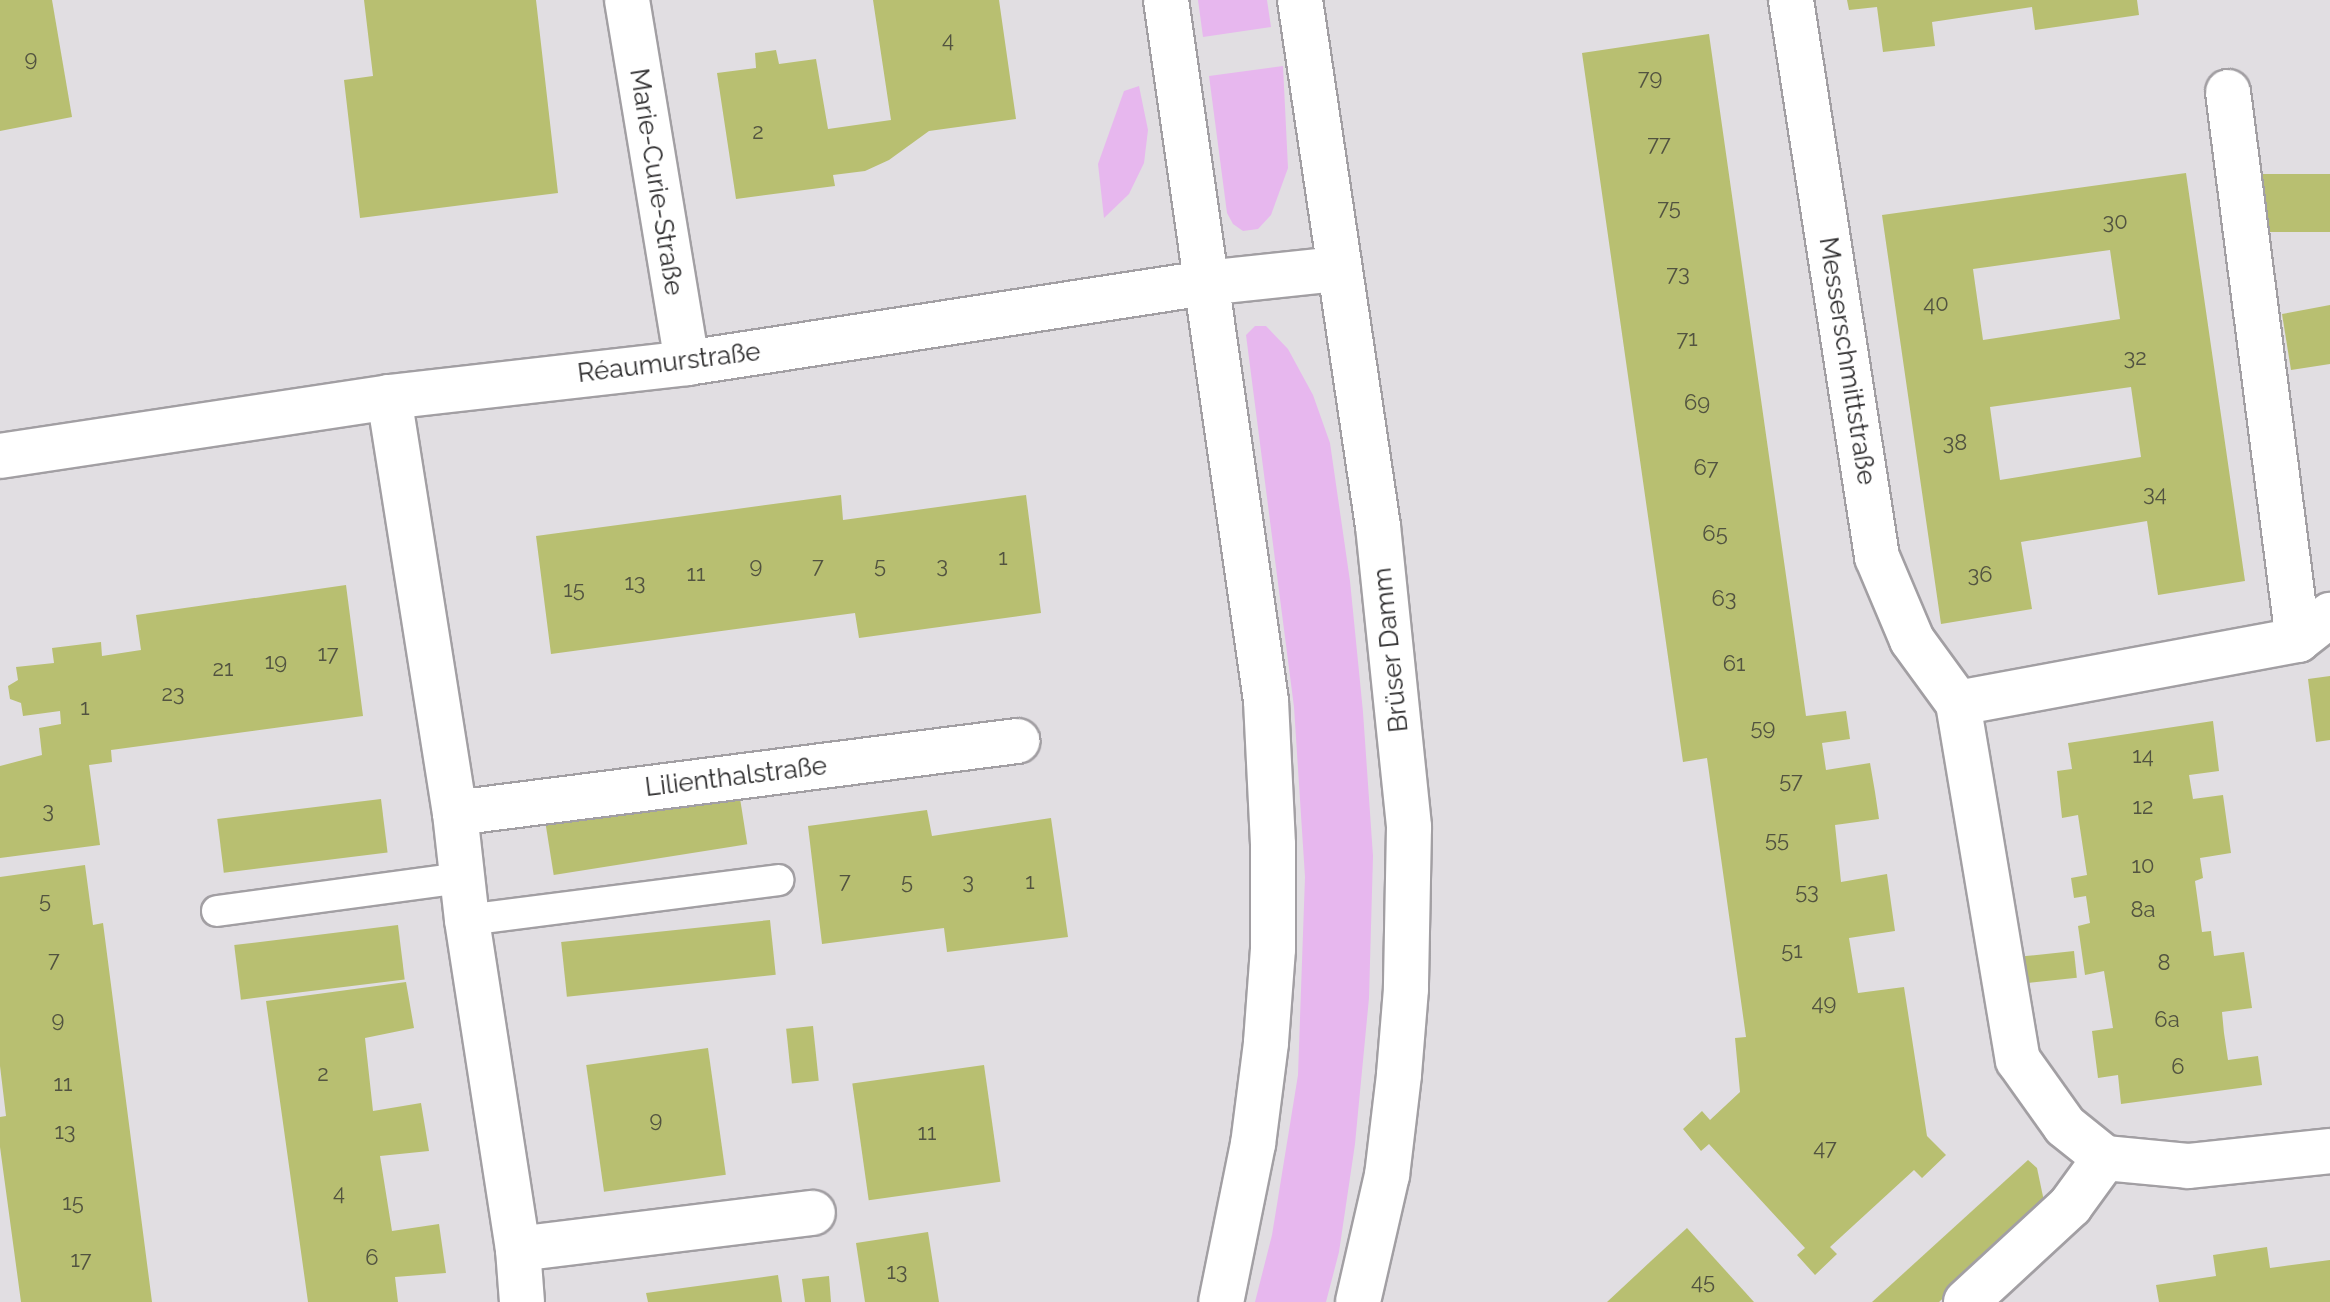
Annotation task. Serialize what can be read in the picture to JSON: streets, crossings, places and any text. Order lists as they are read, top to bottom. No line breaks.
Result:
{"streets":{"street":["Marie-Curie-Straße","Messerschmittstraße","Réaumurstraße","Brüser Damm","Lilienthalstraße"]},"crossings":[["Marie-Curie-Straße","Réaumurstraße"],["Réaumurstraße","Brüser Damm"]],"house_numbers":["4","9","79","2","77","75","30","73","40","71","32","69","38","67","34","65","1","9","7","5","3","11","36","13","15","63","17","19","61","21","23","1","59","14","57","12","3","55","10","7","5","3","1","53","5","8a","51","7","8","49","9","6a","6","2","11","9","13","11","47","4","15","6","17","13","45"]}
